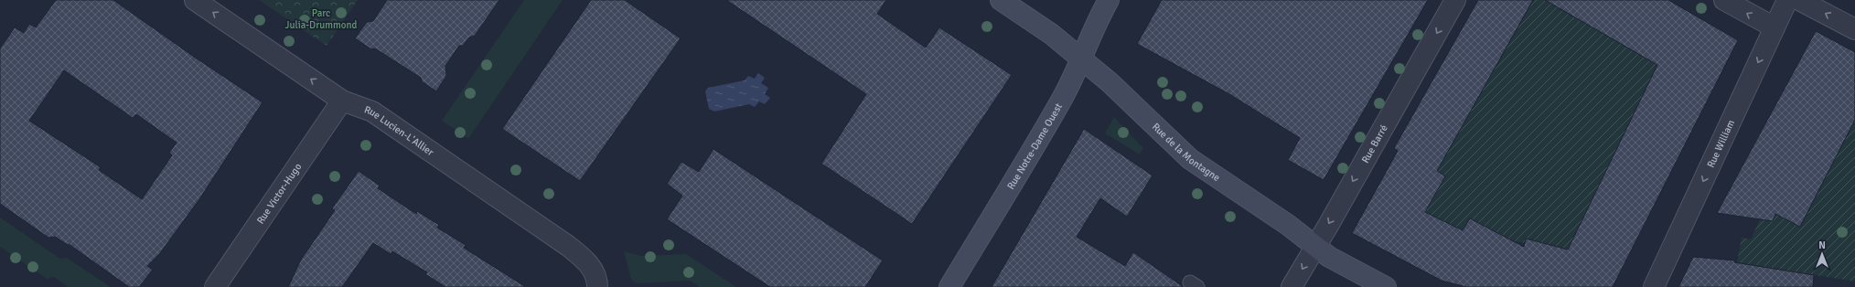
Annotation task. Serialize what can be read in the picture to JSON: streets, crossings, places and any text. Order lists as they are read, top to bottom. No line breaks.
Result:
{"streets":{"street":["Rue Lucien-L'Allier","Rue Barré","Rue William","Rue Notre-Dame Ouest","Rue de la Montagne","Rue Victor-Hugo"]},"crossings":[["Rue Lucien-L'Allier","Rue Victor-Hugo"],["Rue Barré","Rue de la Montagne"],["Rue Notre-Dame Ouest","Rue de la Montagne"]],"one_way":["Rue Lucien-L'Allier","Rue Barré","Rue William"],"parks":["Parc Julia-Drummond"],"north":"top"}
